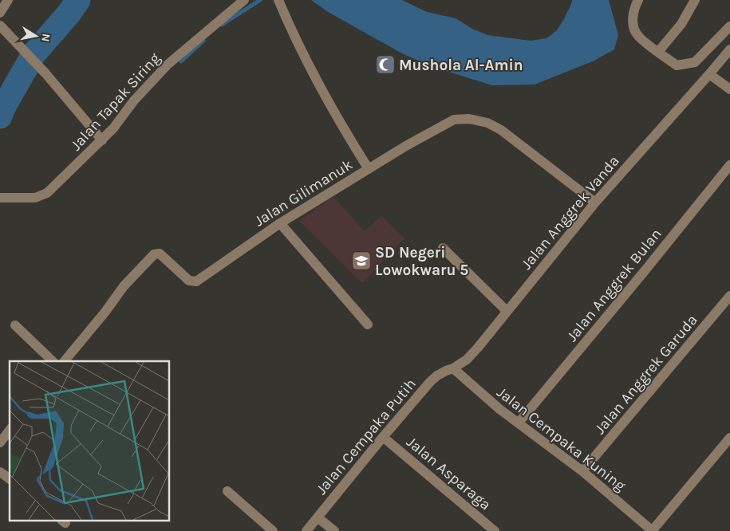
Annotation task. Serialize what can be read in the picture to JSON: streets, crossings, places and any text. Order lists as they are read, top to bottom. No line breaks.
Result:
{"streets":{"street":["Jalan Tapak Siring","Jalan Gilimanuk","Jalan Anggrek Vanda","Jalan Anggrek Bulan","Jalan Anggrek Garuda","Jalan Cempaka Putih","Jalan Cempaka Kuning","Jalan Asparaga"]},"crossings":[["Jalan Gilimanuk","Jalan Anggrek Vanda"],["Jalan Anggrek Vanda","Jalan Cempaka Putih"],["Jalan Anggrek Vanda","Jalan Cempaka Kuning"],["Jalan Anggrek Bulan","Jalan Cempaka Kuning"],["Jalan Anggrek Garuda","Jalan Cempaka Kuning"],["Jalan Cempaka Putih","Jalan Cempaka Kuning"],["Jalan Cempaka Putih","Jalan Asparaga"]],"places":{"mosque":["Mushola Al-Amin"],"school or university":["SD Negeri Lowokwaru 5"]},"north":"right"}
